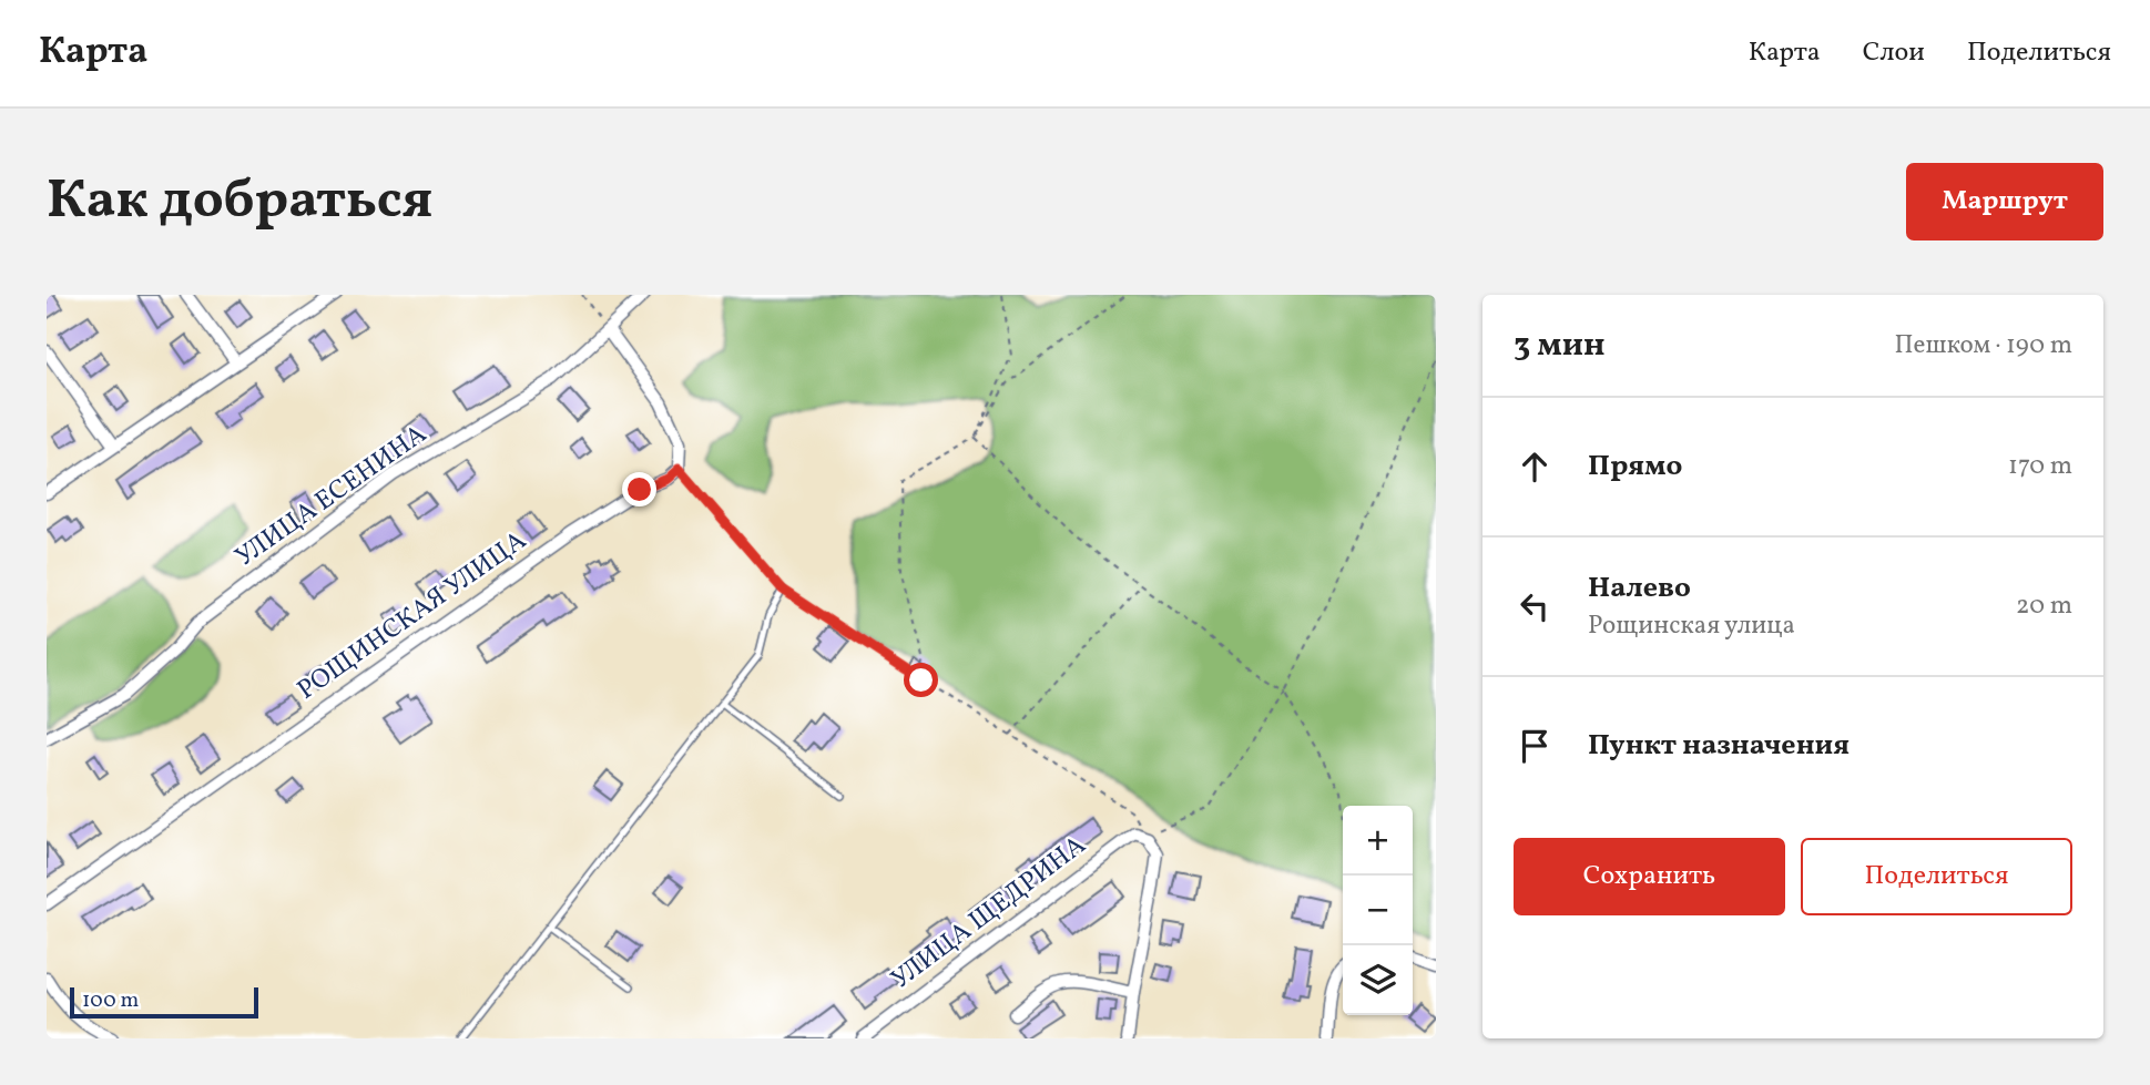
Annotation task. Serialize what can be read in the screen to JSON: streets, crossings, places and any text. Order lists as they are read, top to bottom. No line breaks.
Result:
{"streets":{"street":["УЛИЦА ЕСЕНИНА","РОЩИНСКАЯ УЛИЦА","УЛИЦА ЩЕДРИНА"]},"scale_bar":"100 m","page":{"header":"Карта","nav":["Карта","Слои","Поделиться"],"buttons":["Маршрут",["Сохранить","Поделиться"]],"title":"Как добраться","heading":["3 мин","Пешком · 190 m"],"list":[["Прямо","170 m"],["Налево","Рощинская улица","20 m"],"Пункт назначения"],"map_buttons":["+","−"],"scale":"100 m"}}
